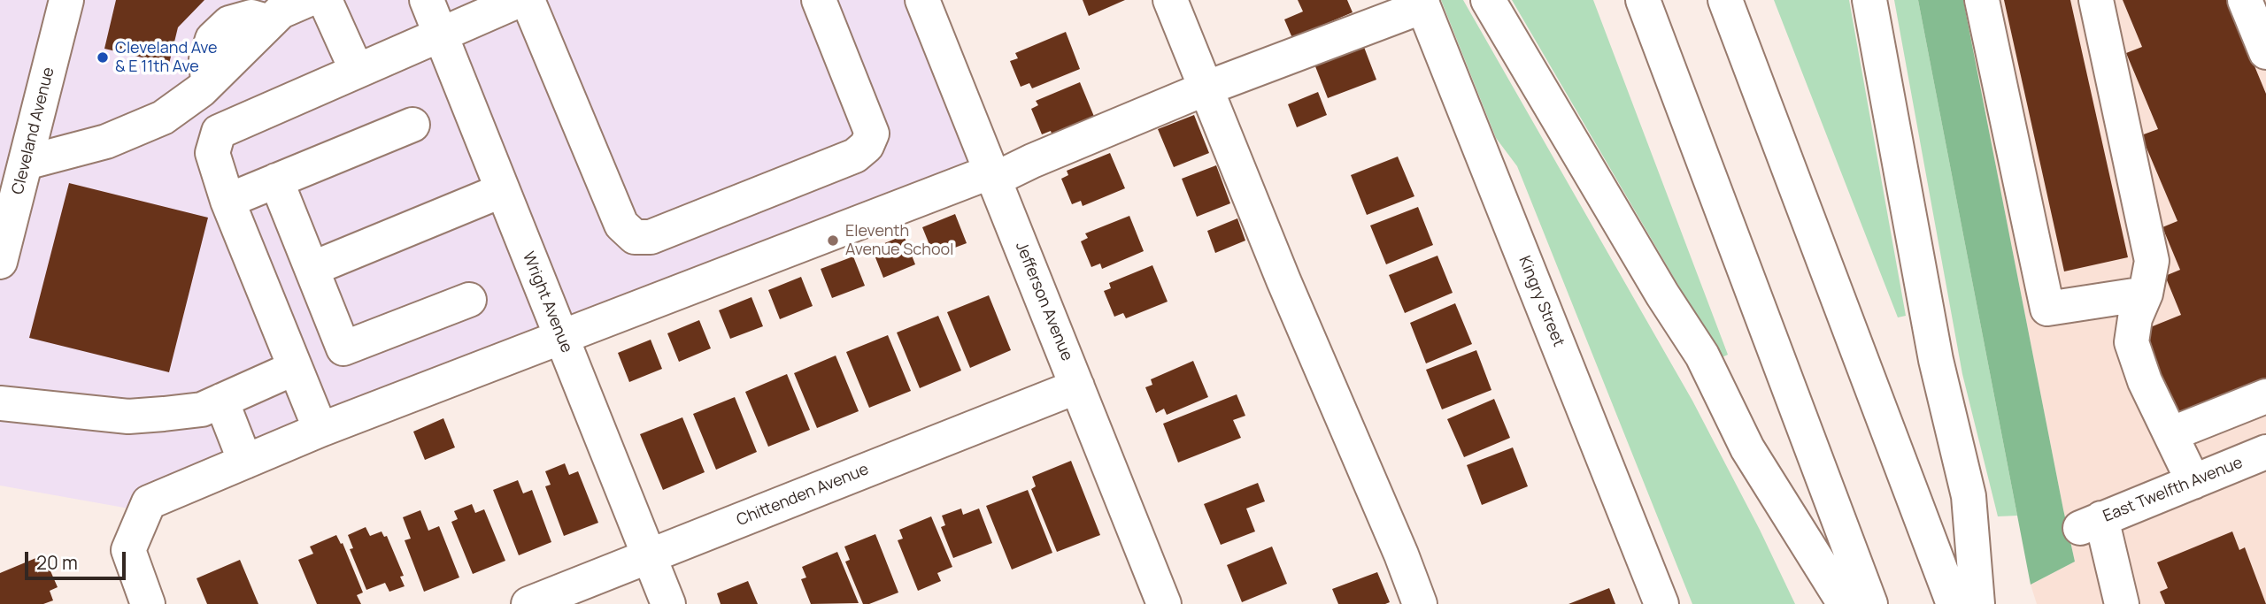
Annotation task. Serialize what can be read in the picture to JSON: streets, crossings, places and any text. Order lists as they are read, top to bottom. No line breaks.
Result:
{"streets":{"main road":["Cleveland Avenue","Jefferson Avenue","Kingry Street","Wright Avenue","East Twelfth Avenue","Chittenden Avenue"]},"crossings":[["Jefferson Avenue","Chittenden Avenue"],["Wright Avenue","Chittenden Avenue"]],"places":["Cleveland Ave & E 11th Ave","Eleventh Avenue School"],"scale_bar":"20 m"}
